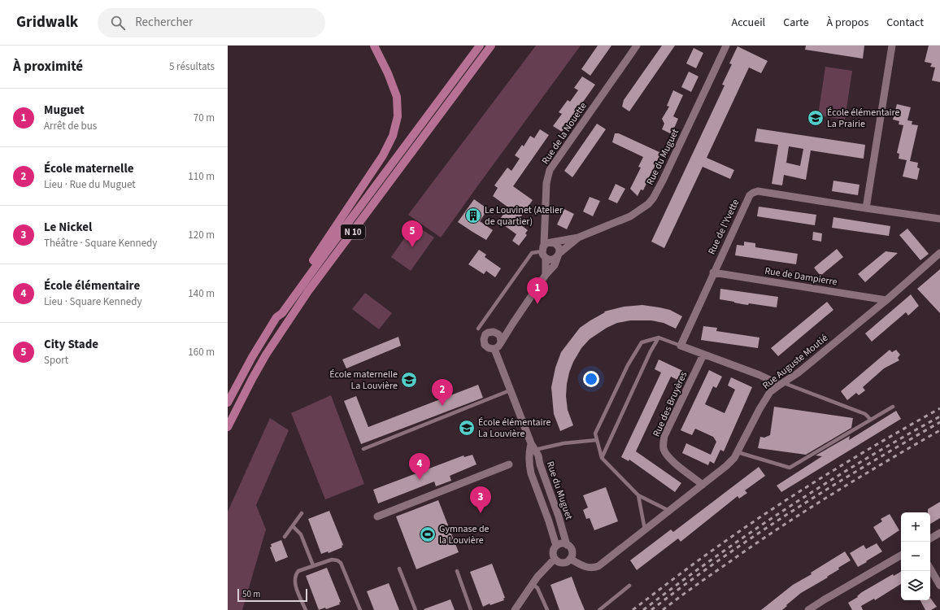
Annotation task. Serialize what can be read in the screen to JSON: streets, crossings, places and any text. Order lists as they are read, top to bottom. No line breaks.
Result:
{"streets":{"main road":["N 10"],"street":["Rue de la Nouette","Rue du Muguet","Rue de l'Yvette","Rue de Dampierre","Rue Auguste Moutié","Rue des Bruyères"]},"crossings":[["Rue de la Nouette","Rue du Muguet"],["Rue du Muguet","Rue Auguste Moutié"],["Rue de l'Yvette","Rue de Dampierre"],["Rue de Dampierre","Rue Auguste Moutié"],["Rue Auguste Moutié","Rue des Bruyères"]],"places":{"school or university":["École élémentaire La Prairie","École maternelle La Louvière","École élémentaire La Louvière"],"building":["Le Louvinet (Atelier de quartier)"],"sports":["Gymnase de la Louvière"]},"scale_bar":"50 m","page":{"header":"Gridwalk","search":"Rechercher","nav":["Accueil","Carte","À propos","Contact"],"heading":["À proximité","5 résultats"],"list":[{"mark":"1","name":"Muguet","note":"Arrêt de bus","value":"70 m"},{"mark":"2","name":"École maternelle","note":"Lieu · Rue du Muguet","value":"110 m"},{"mark":"3","name":"Le Nickel","note":"Théâtre · Square Kennedy","value":"120 m"},{"mark":"4","name":"École élémentaire","note":"Lieu · Square Kennedy","value":"140 m"},{"mark":"5","name":"City Stade","note":"Sport","value":"160 m"}],"pins":["5","1","2","4","3"],"map_buttons":["+","−"],"scale":"50 m"}}
